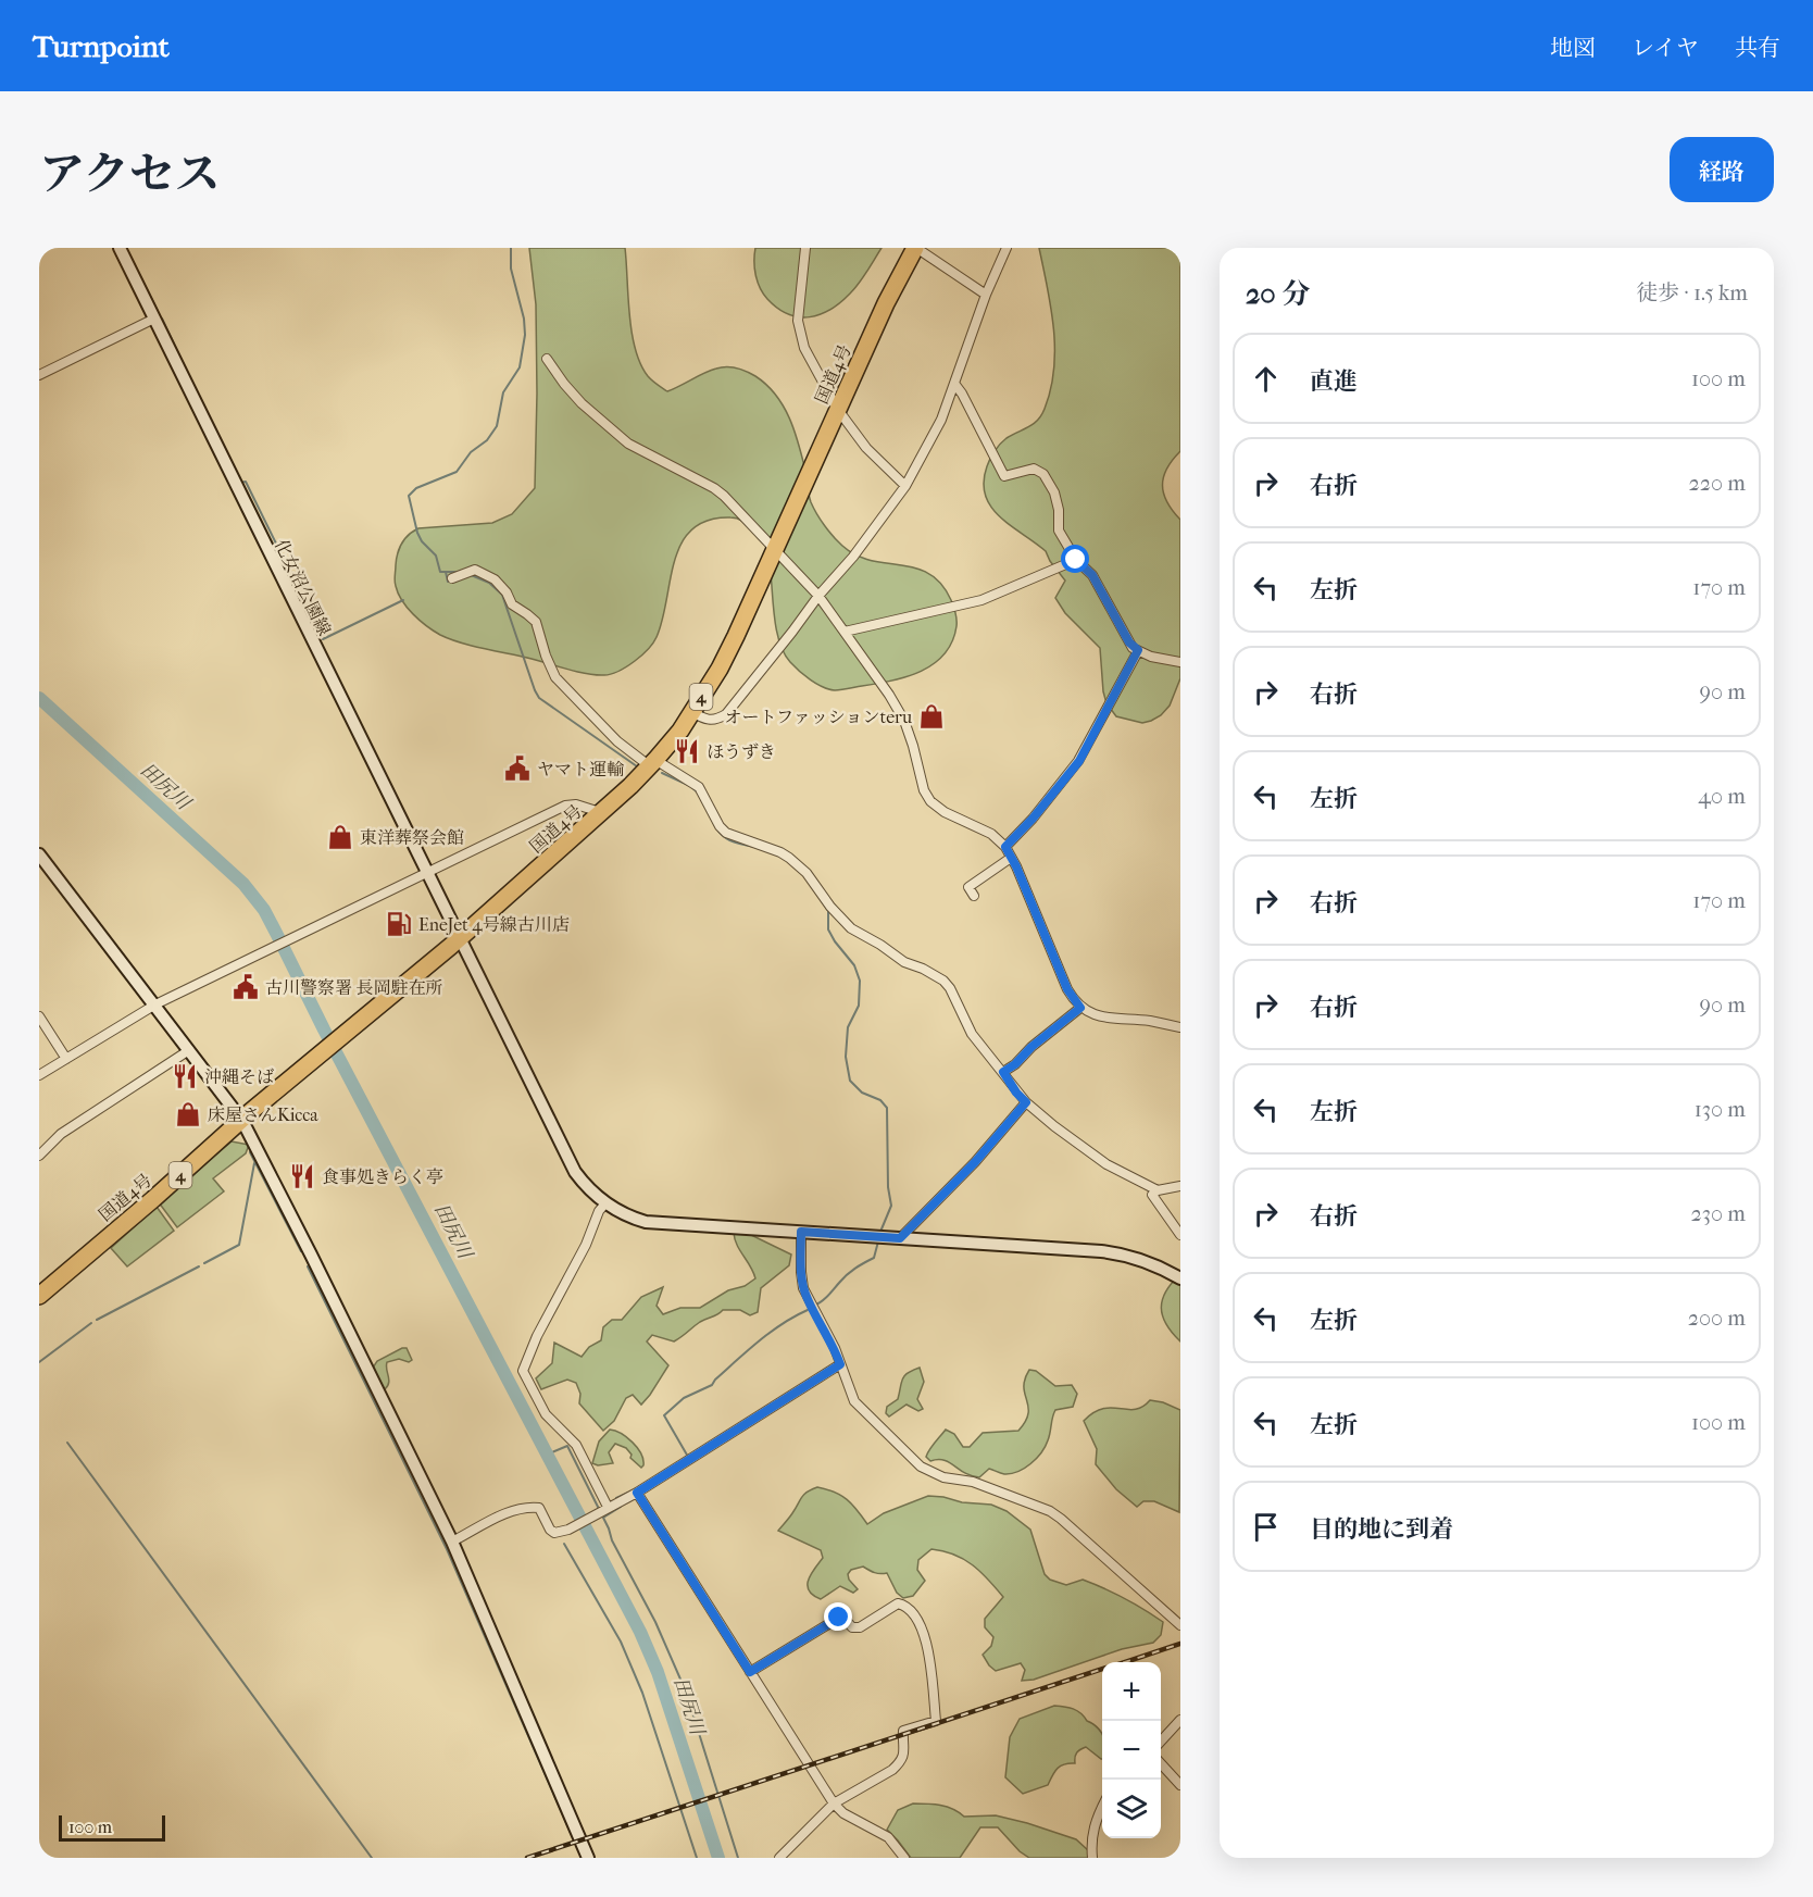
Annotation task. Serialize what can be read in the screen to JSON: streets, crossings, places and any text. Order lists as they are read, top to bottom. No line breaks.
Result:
{"streets":{"highway":["国道4号","4"],"street":["化女沼公園線"]},"crossings":[["国道4号","化女沼公園線"]],"water":["田尻川"],"places":{"shop":["オートファッションteru","東洋葬祭会館","床屋さんKicca"],"restaurant":["ほうずき","沖縄そば","食事処きらく亭"],"public building":["ヤマト運輸","古川警察署 長岡駐在所"],"fuel station":["EneJet 4号線古川店"]},"scale_bar":"100 m","page":{"header":"Turnpoint","nav":["地図","レイヤ","共有"],"title":"アクセス","buttons":"経路","heading":["20 分","徒歩 · 1.5 km"],"list":[["直進","100 m"],["右折","220 m"],["左折","170 m"],["右折","90 m"],["左折","40 m"],["右折","170 m"],["右折","90 m"],["左折","130 m"],["右折","230 m"],["左折","200 m"],["左折","100 m"],"目的地に到着"],"map_buttons":["+","−"],"scale":"100 m"}}
